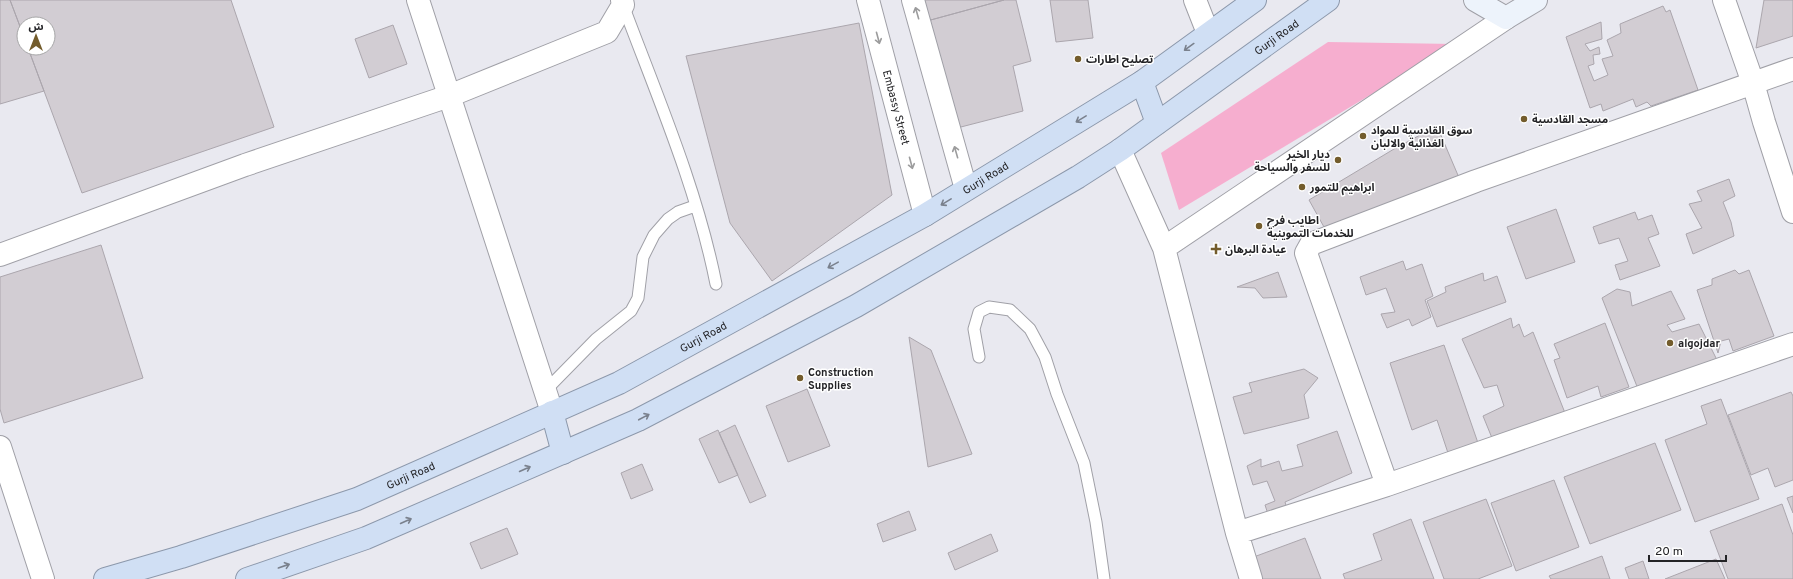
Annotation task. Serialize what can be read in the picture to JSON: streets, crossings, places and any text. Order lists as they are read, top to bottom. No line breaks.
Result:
{"streets":{"highway":["Gurji Road"],"street":["Embassy Street"]},"crossings":[["Gurji Road","Embassy Street"]],"places":{"other":["تصليح اطارات","مسجد القادسية","سوق القادسية للمواد الغذائية والالبان","ديار الخير للسفر والسياحة","ابراهيم للتمور","اطايب فرح للخدمات التموينية","algojdar","Construction Supplies"],"health":["عيادة البرهان"]},"scale_bar":"20 m","north":"top"}
